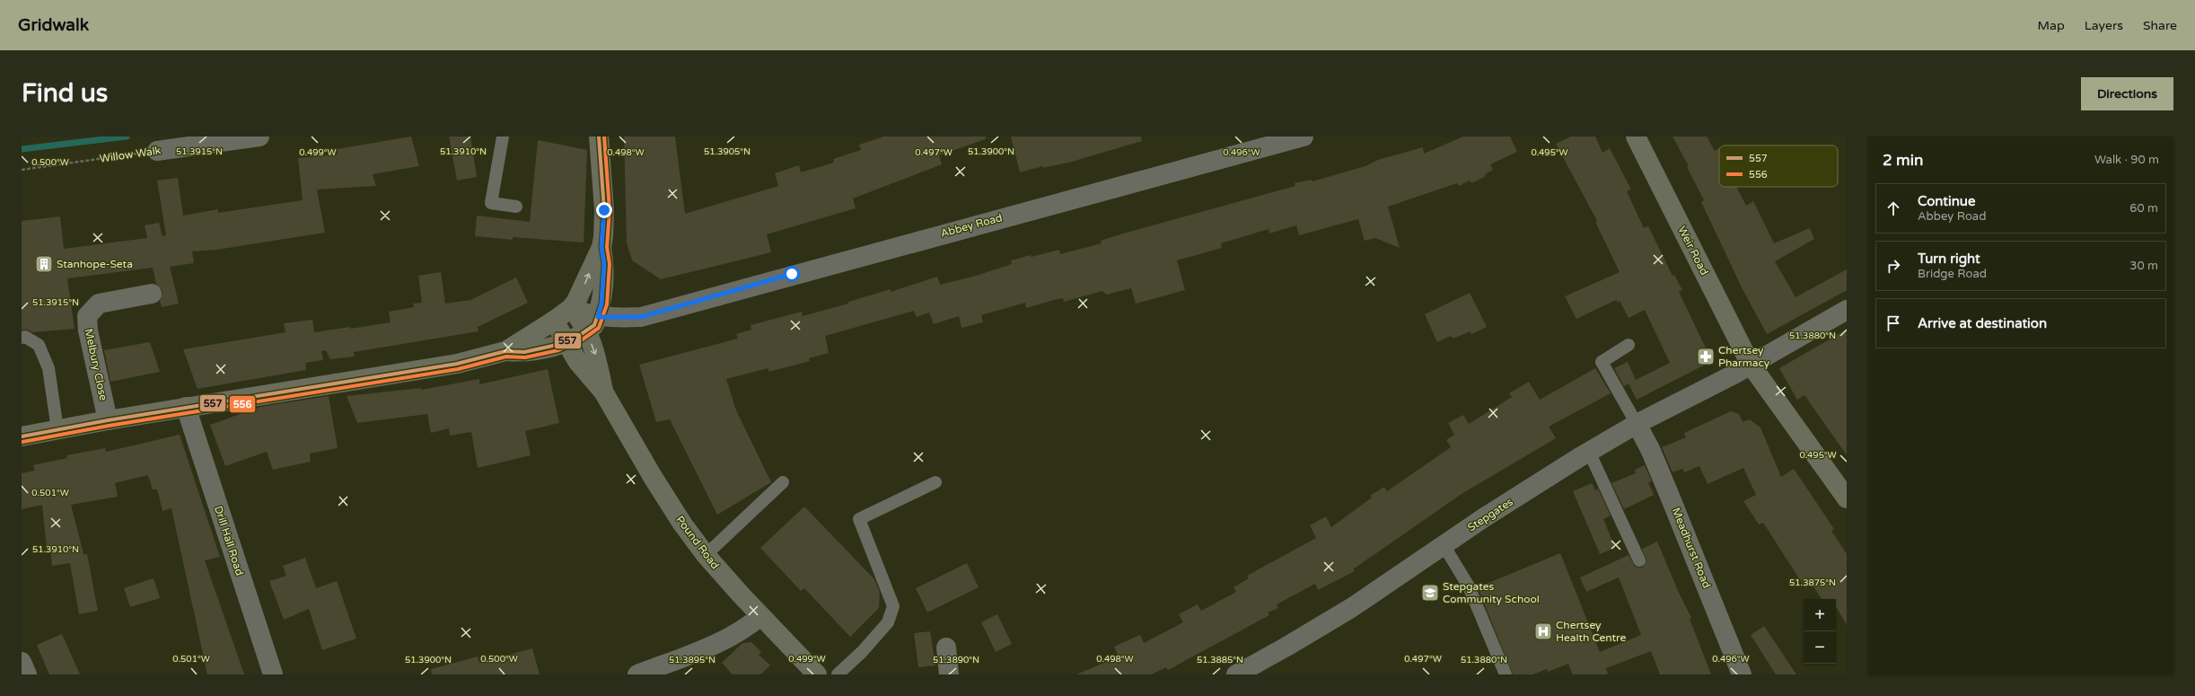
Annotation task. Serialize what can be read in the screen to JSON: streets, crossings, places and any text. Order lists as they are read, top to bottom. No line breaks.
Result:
{"streets":{"main road":["Weir Road","Pound Road"],"street":["Willow Walk","Abbey Road","Melbury Close","Stepgates","Drill Hall Road","Meadhurst Road"]},"crossings":[["Abbey Road","Pound Road"],["Weir Road","Stepgates"],["Stepgates","Meadhurst Road"]],"places":{"building":["Stanhope-Seta"],"pharmacy":["Chertsey Pharmacy"],"school or university":["Stepgates Community School"],"hospital":["Chertsey Health Centre"]},"lines":["transit line 557","transit line 556"],"legend":["557","556"],"page":{"header":"Gridwalk","nav":["Map","Layers","Share"],"buttons":"Directions","title":"Find us","heading":["2 min","Walk · 90 m"],"list":[["Continue","Abbey Road","60 m"],["Turn right","Bridge Road","30 m"],"Arrive at destination"],"map_buttons":["+","−"]},"coordinates":["51.3915°N","51.3910°N","51.3905°N","51.3900°N","0.499°W","0.498°W","0.497°W","0.496°W","0.495°W","0.500°W","51.3880°N","0.501°W","51.3875°N","51.3895°N","51.3890°N","51.3885°N"]}
